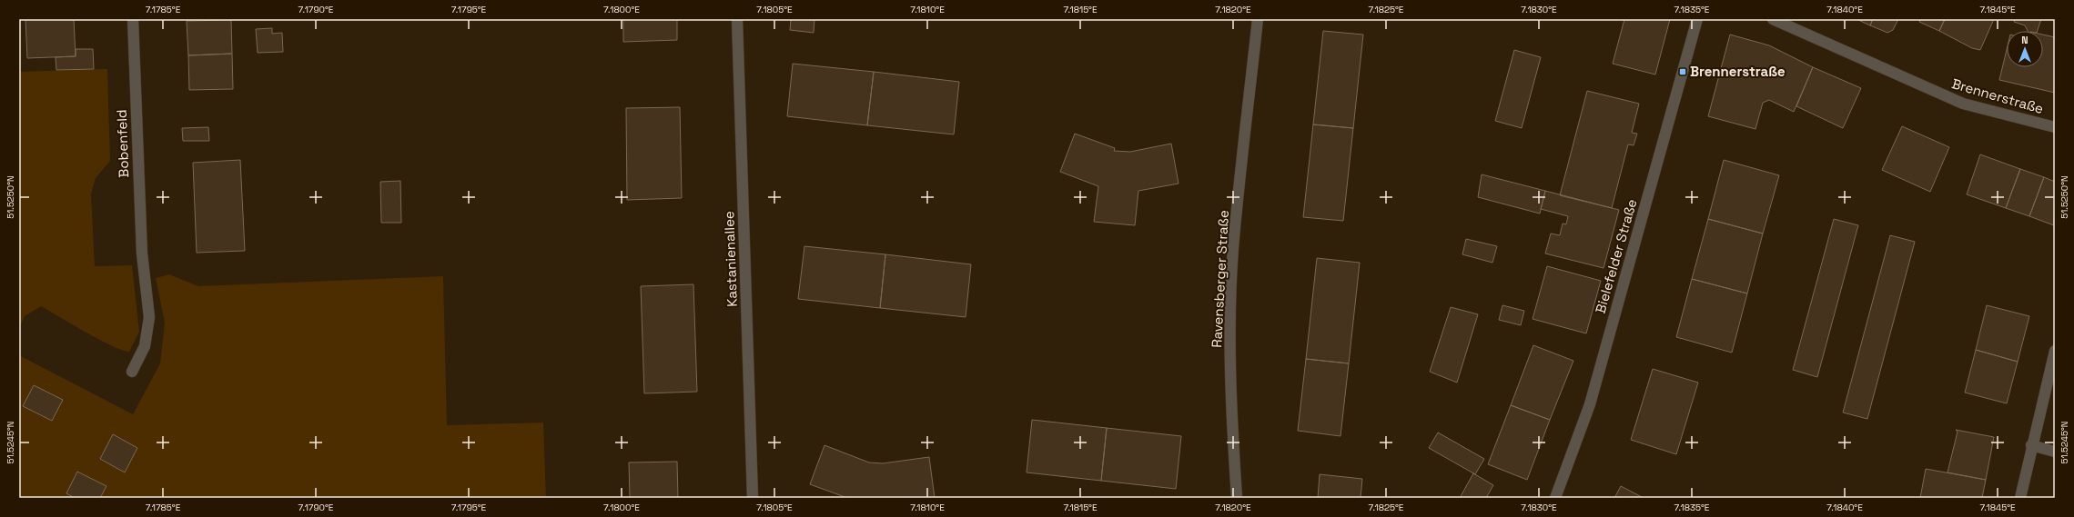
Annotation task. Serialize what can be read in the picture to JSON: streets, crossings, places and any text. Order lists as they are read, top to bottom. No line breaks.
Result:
{"streets":{"street":["Brennerstraße","Bobenfeld","Bielefelder Straße","Kastanienallee","Ravensberger Straße"]},"places":{"transit":["Brennerstraße"]},"north":"top","coordinates":["7.1785°E","7.1790°E","7.1795°E","7.1800°E","7.1805°E","7.1810°E","7.1815°E","7.1820°E","7.1825°E","7.1830°E","7.1835°E","7.1840°E","7.1845°E","51.5250°N","51.5245°N"]}
